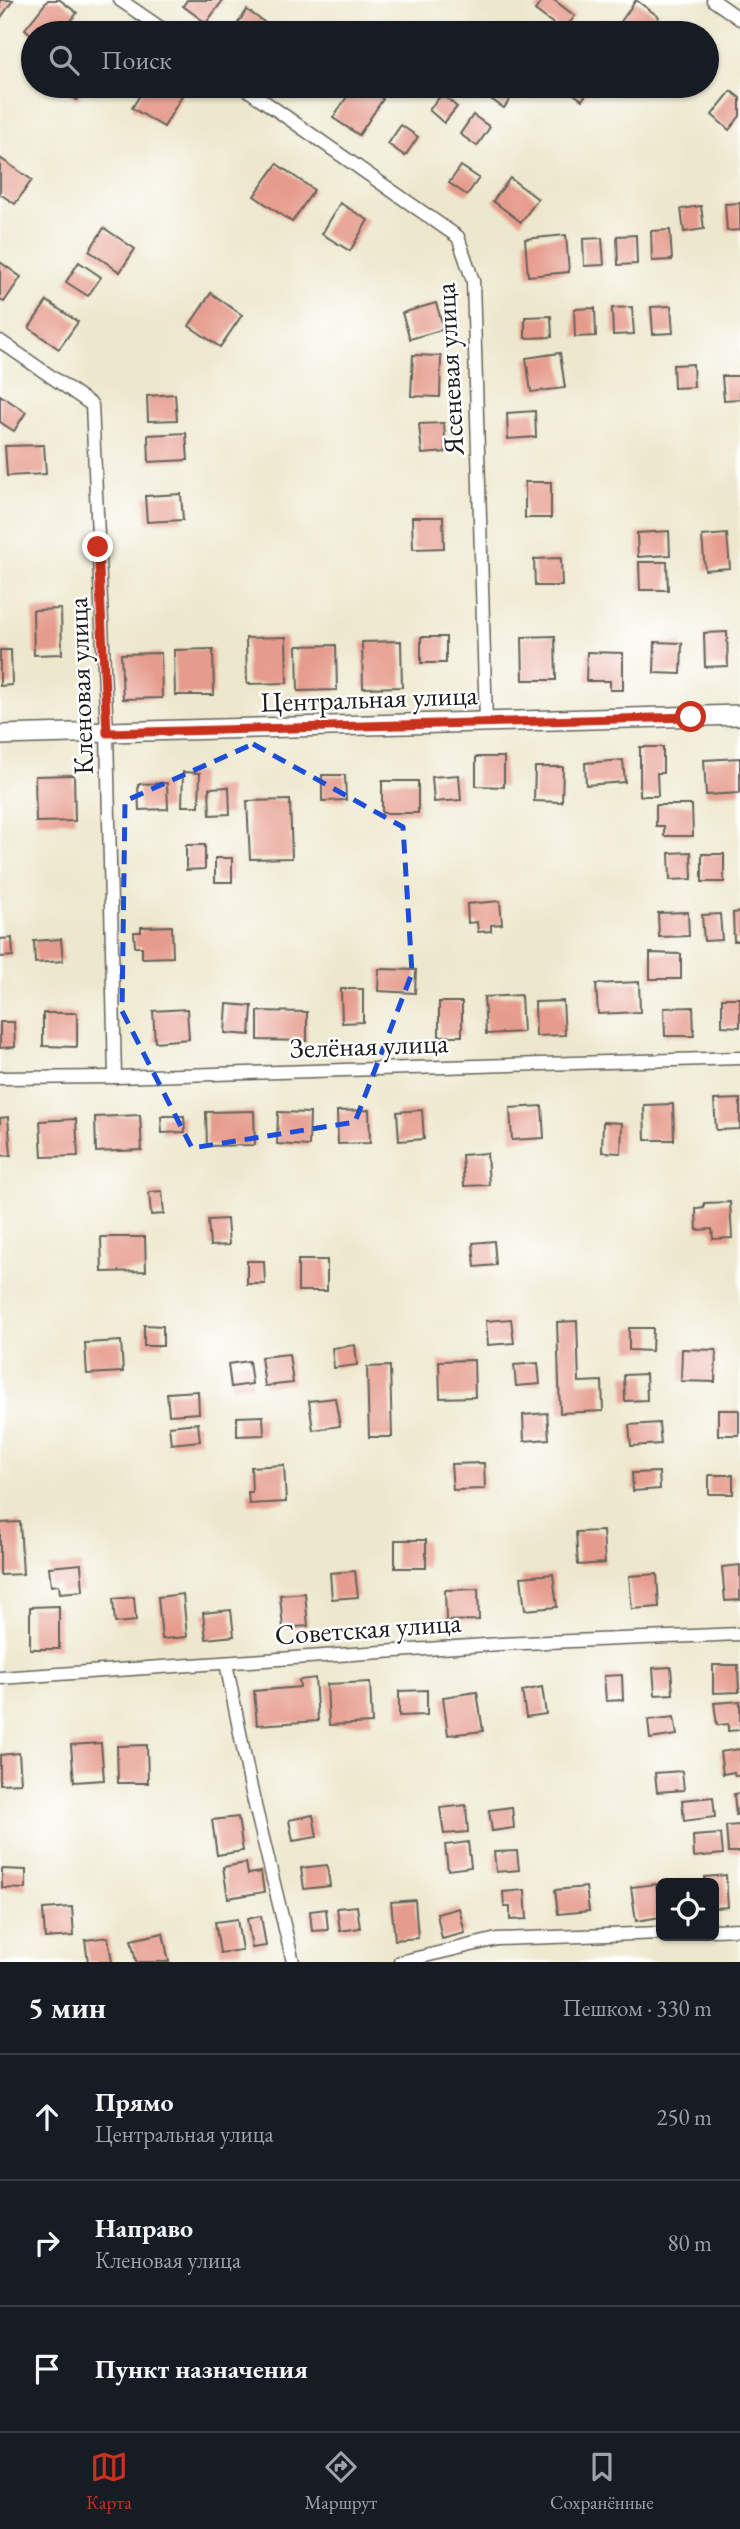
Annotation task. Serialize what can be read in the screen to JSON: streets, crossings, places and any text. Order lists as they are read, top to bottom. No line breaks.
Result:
{"streets":{"street":["Ясеневая улица","Кленовая улица","Центральная улица","Зелёная улица","Советская улица"]},"crossings":[["Ясеневая улица","Центральная улица"],["Кленовая улица","Центральная улица"],["Кленовая улица","Зелёная улица"]],"page":{"search":"Поиск","heading":["5 мин","Пешком · 330 m"],"list":[["Прямо","Центральная улица","250 m"],["Направо","Кленовая улица","80 m"],"Пункт назначения"],"nav":["Карта","Маршрут","Сохранённые"]}}
